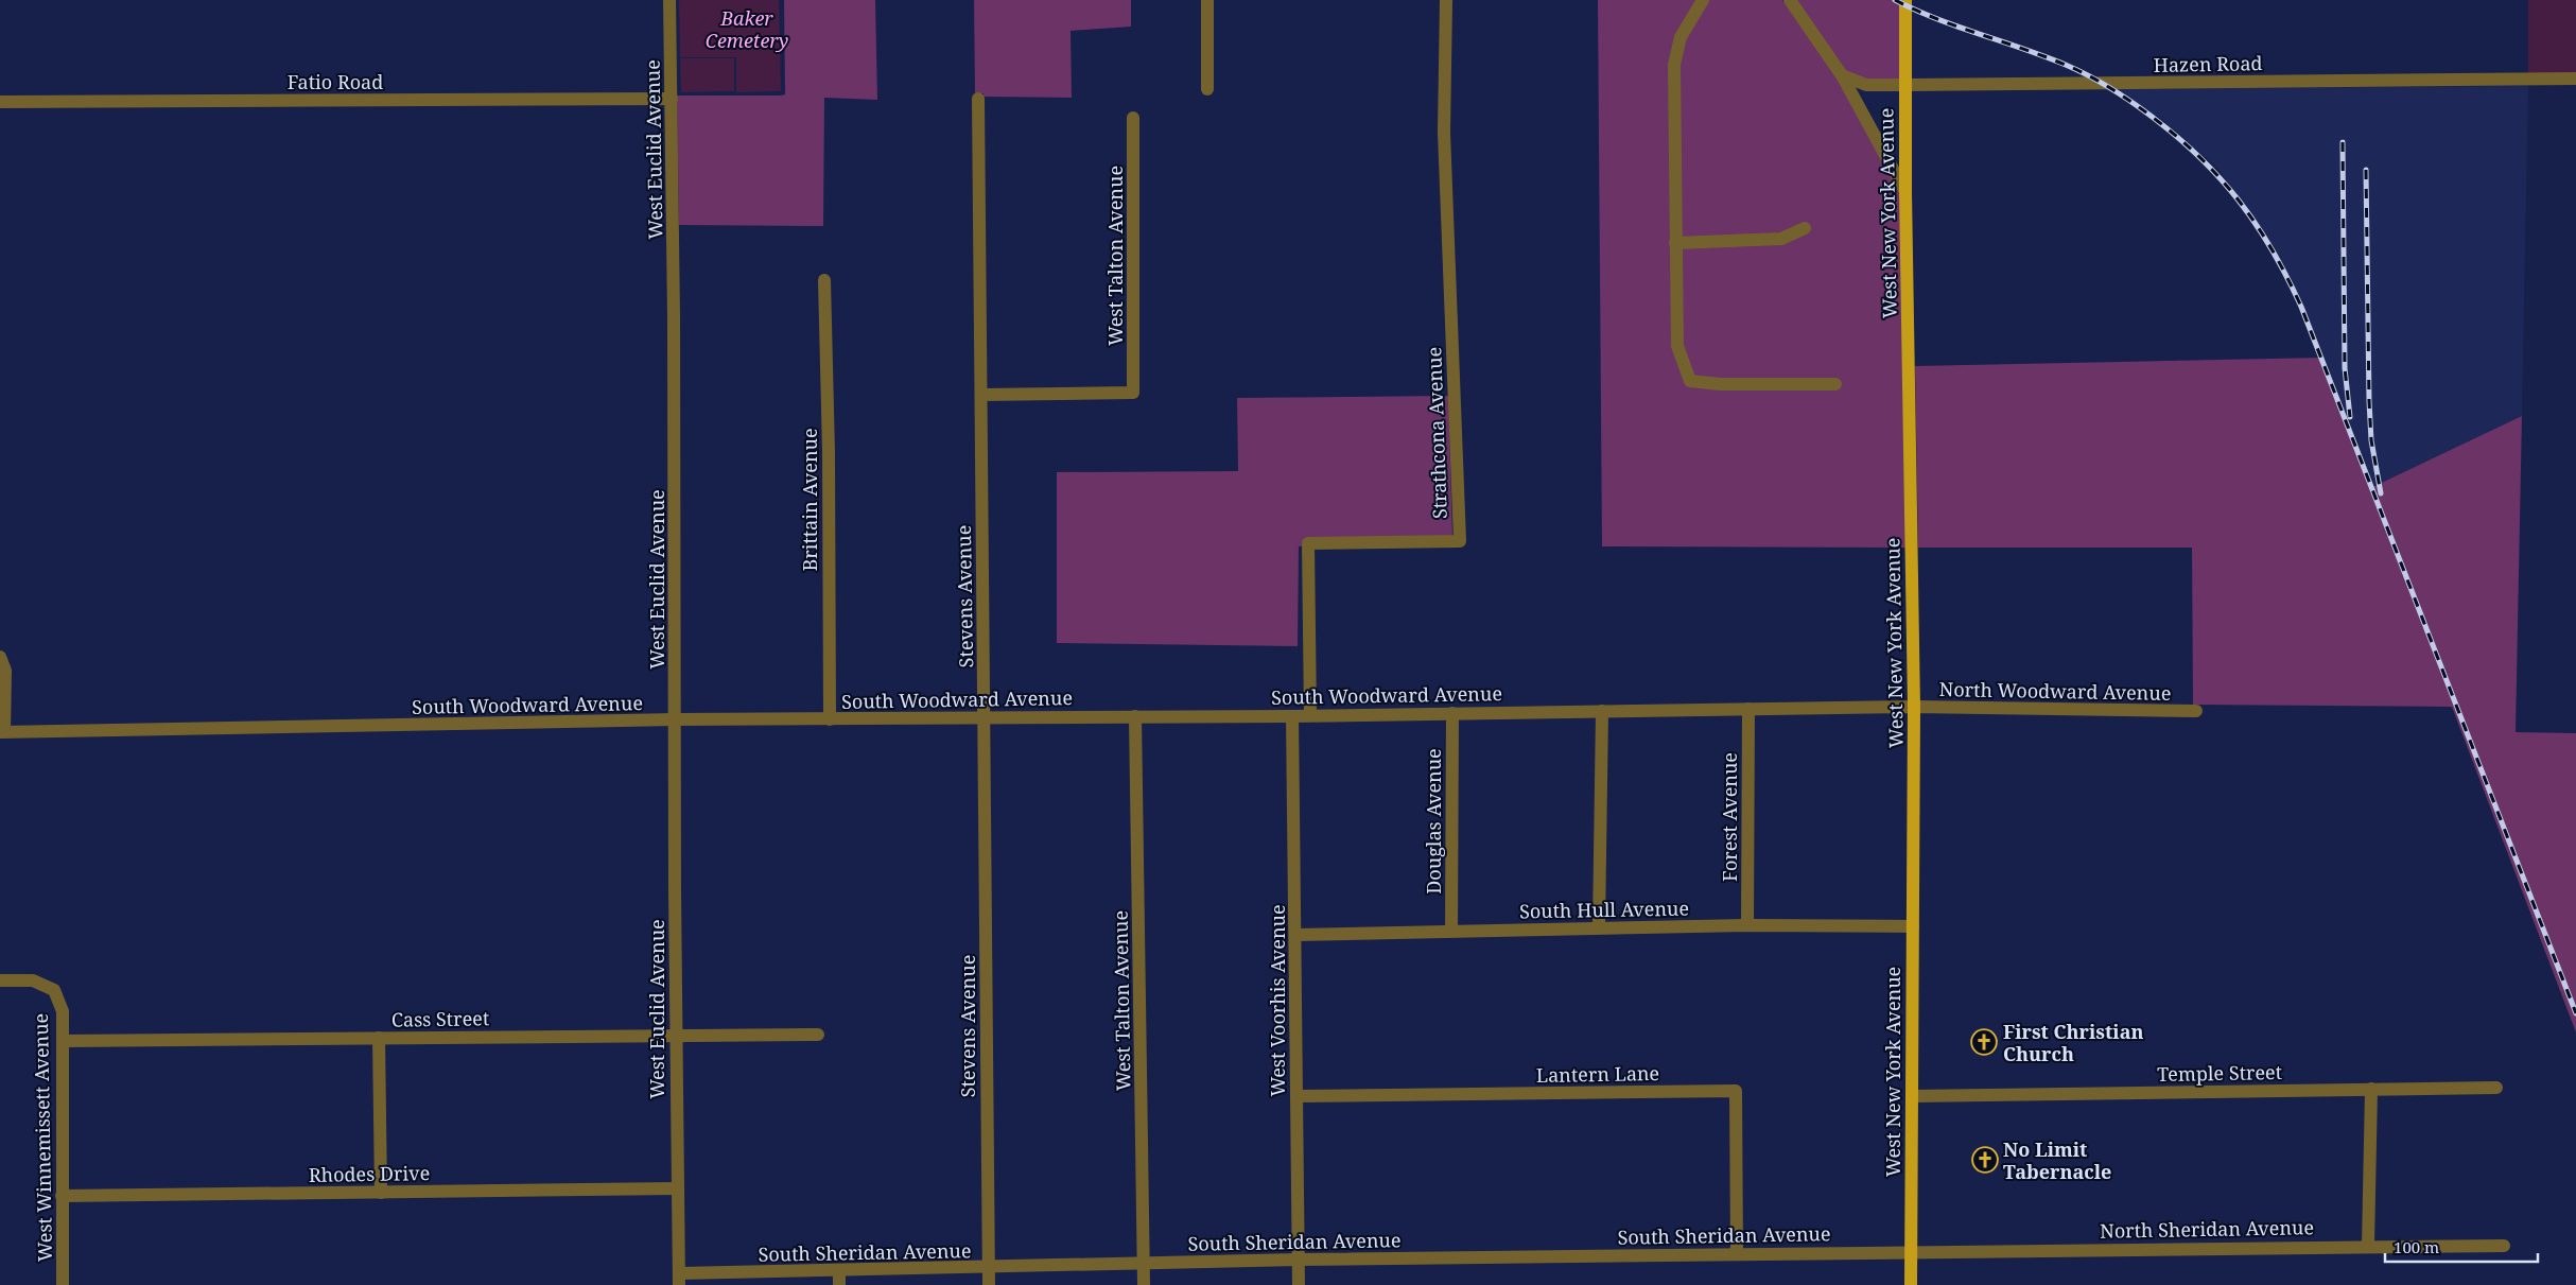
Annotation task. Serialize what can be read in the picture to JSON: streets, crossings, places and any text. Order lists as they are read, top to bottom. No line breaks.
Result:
{"streets":{"main road":["West New York Avenue"],"street":["Hazen Road","Fatio Road","West Euclid Avenue","West Talton Avenue","Strathcona Avenue","Brittain Avenue","Stevens Avenue","North Woodward Avenue","South Woodward Avenue","Forest Avenue","Douglas Avenue","South Hull Avenue","West Voorhis Avenue","Cass Street","Temple Street","Lantern Lane","West Winnemissett Avenue","Rhodes Drive","North Sheridan Avenue","South Sheridan Avenue"]},"crossings":[["Hazen Road","West New York Avenue"],["Fatio Road","West Euclid Avenue"],["West Euclid Avenue","South Woodward Avenue"],["West Euclid Avenue","Cass Street"],["West Euclid Avenue","Rhodes Drive"],["West Euclid Avenue","South Sheridan Avenue"],["West New York Avenue","North Woodward Avenue"],["West New York Avenue","South Woodward Avenue"],["West New York Avenue","South Hull Avenue"],["West New York Avenue","Temple Street"],["West New York Avenue","North Sheridan Avenue"],["West New York Avenue","South Sheridan Avenue"],["West Talton Avenue","Stevens Avenue"],["West Talton Avenue","South Woodward Avenue"],["West Talton Avenue","South Sheridan Avenue"],["Strathcona Avenue","South Woodward Avenue"],["Brittain Avenue","South Woodward Avenue"],["Stevens Avenue","South Woodward Avenue"],["Stevens Avenue","South Sheridan Avenue"],["North Woodward Avenue","South Woodward Avenue"],["South Woodward Avenue","Forest Avenue"],["South Woodward Avenue","Douglas Avenue"],["South Woodward Avenue","West Voorhis Avenue"],["Forest Avenue","South Hull Avenue"],["Douglas Avenue","South Hull Avenue"],["South Hull Avenue","West Voorhis Avenue"],["West Voorhis Avenue","Lantern Lane"],["West Voorhis Avenue","South Sheridan Avenue"],["Cass Street","West Winnemissett Avenue"],["Lantern Lane","South Sheridan Avenue"],["West Winnemissett Avenue","Rhodes Drive"],["North Sheridan Avenue","South Sheridan Avenue"]],"parks":["Baker Cemetery"],"places":{"church":["First Christian Church","No Limit Tabernacle"]},"scale_bar":"100 m"}
